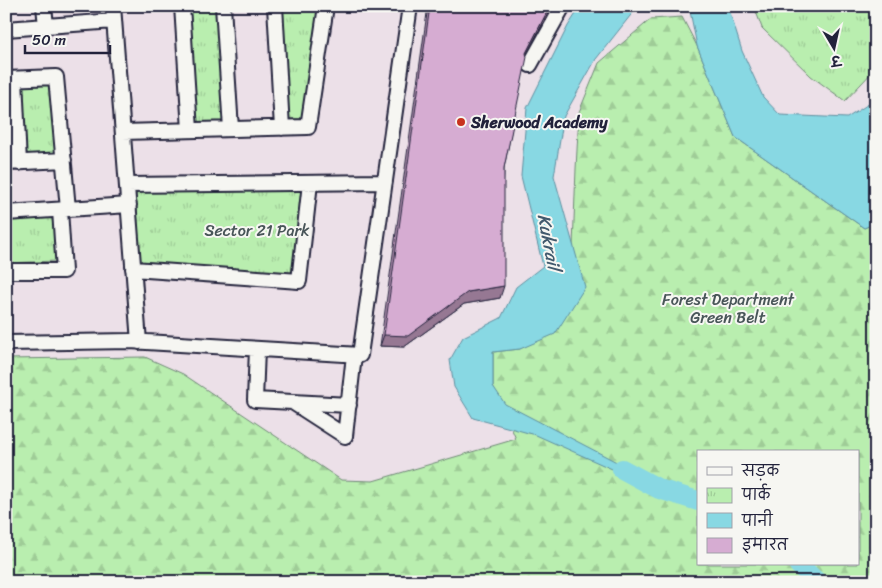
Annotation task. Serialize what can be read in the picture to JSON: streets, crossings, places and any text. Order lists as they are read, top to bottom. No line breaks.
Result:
{"water":["Kukrail"],"parks":["Sector 21 Park","Forest Department Green Belt"],"places":["Sherwood Academy"],"legend":["सड़क","पार्क","पानी","इमारत"],"scale_bar":"50 m","north":"bottom"}
